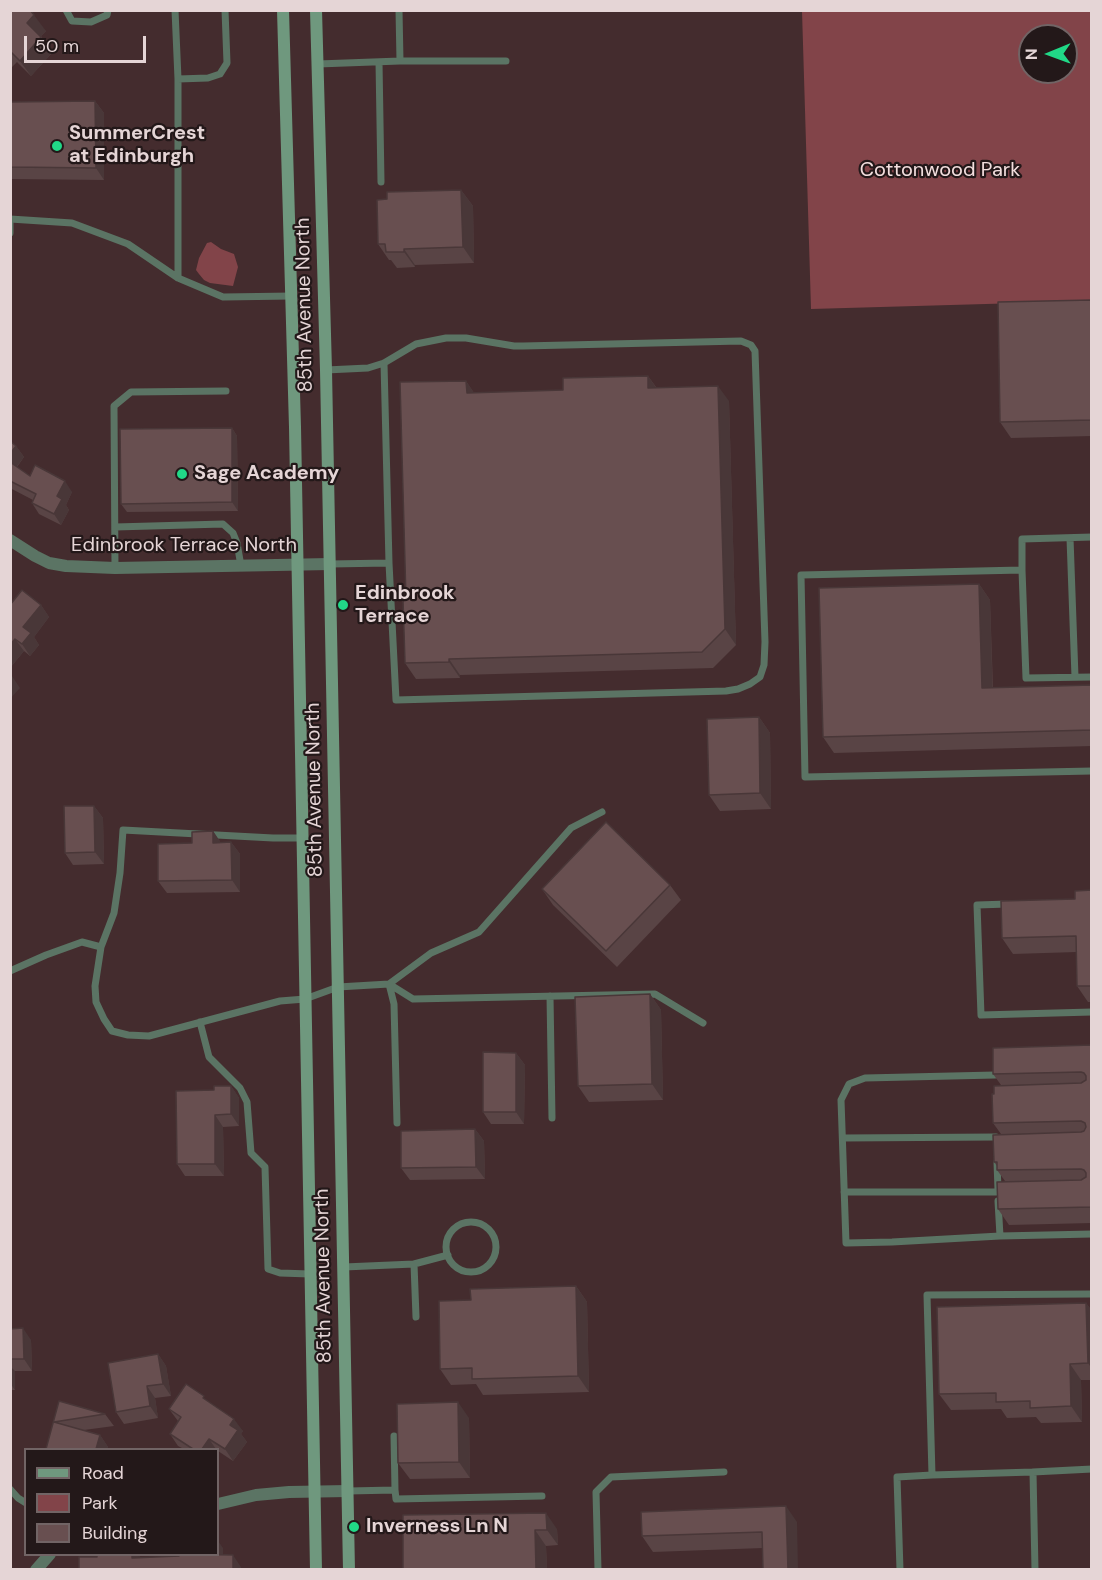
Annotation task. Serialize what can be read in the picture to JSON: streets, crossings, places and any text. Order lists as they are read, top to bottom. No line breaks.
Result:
{"streets":{"main road":["85th Avenue North"],"street":["Edinbrook Terrace North"]},"crossings":[["85th Avenue North","Edinbrook Terrace North"]],"parks":["Cottonwood Park"],"places":["SummerCrest at Edinburgh","Sage Academy","Edinbrook Terrace","Inverness Ln N"],"legend":["Road","Park","Building"],"scale_bar":"50 m","north":"left"}
